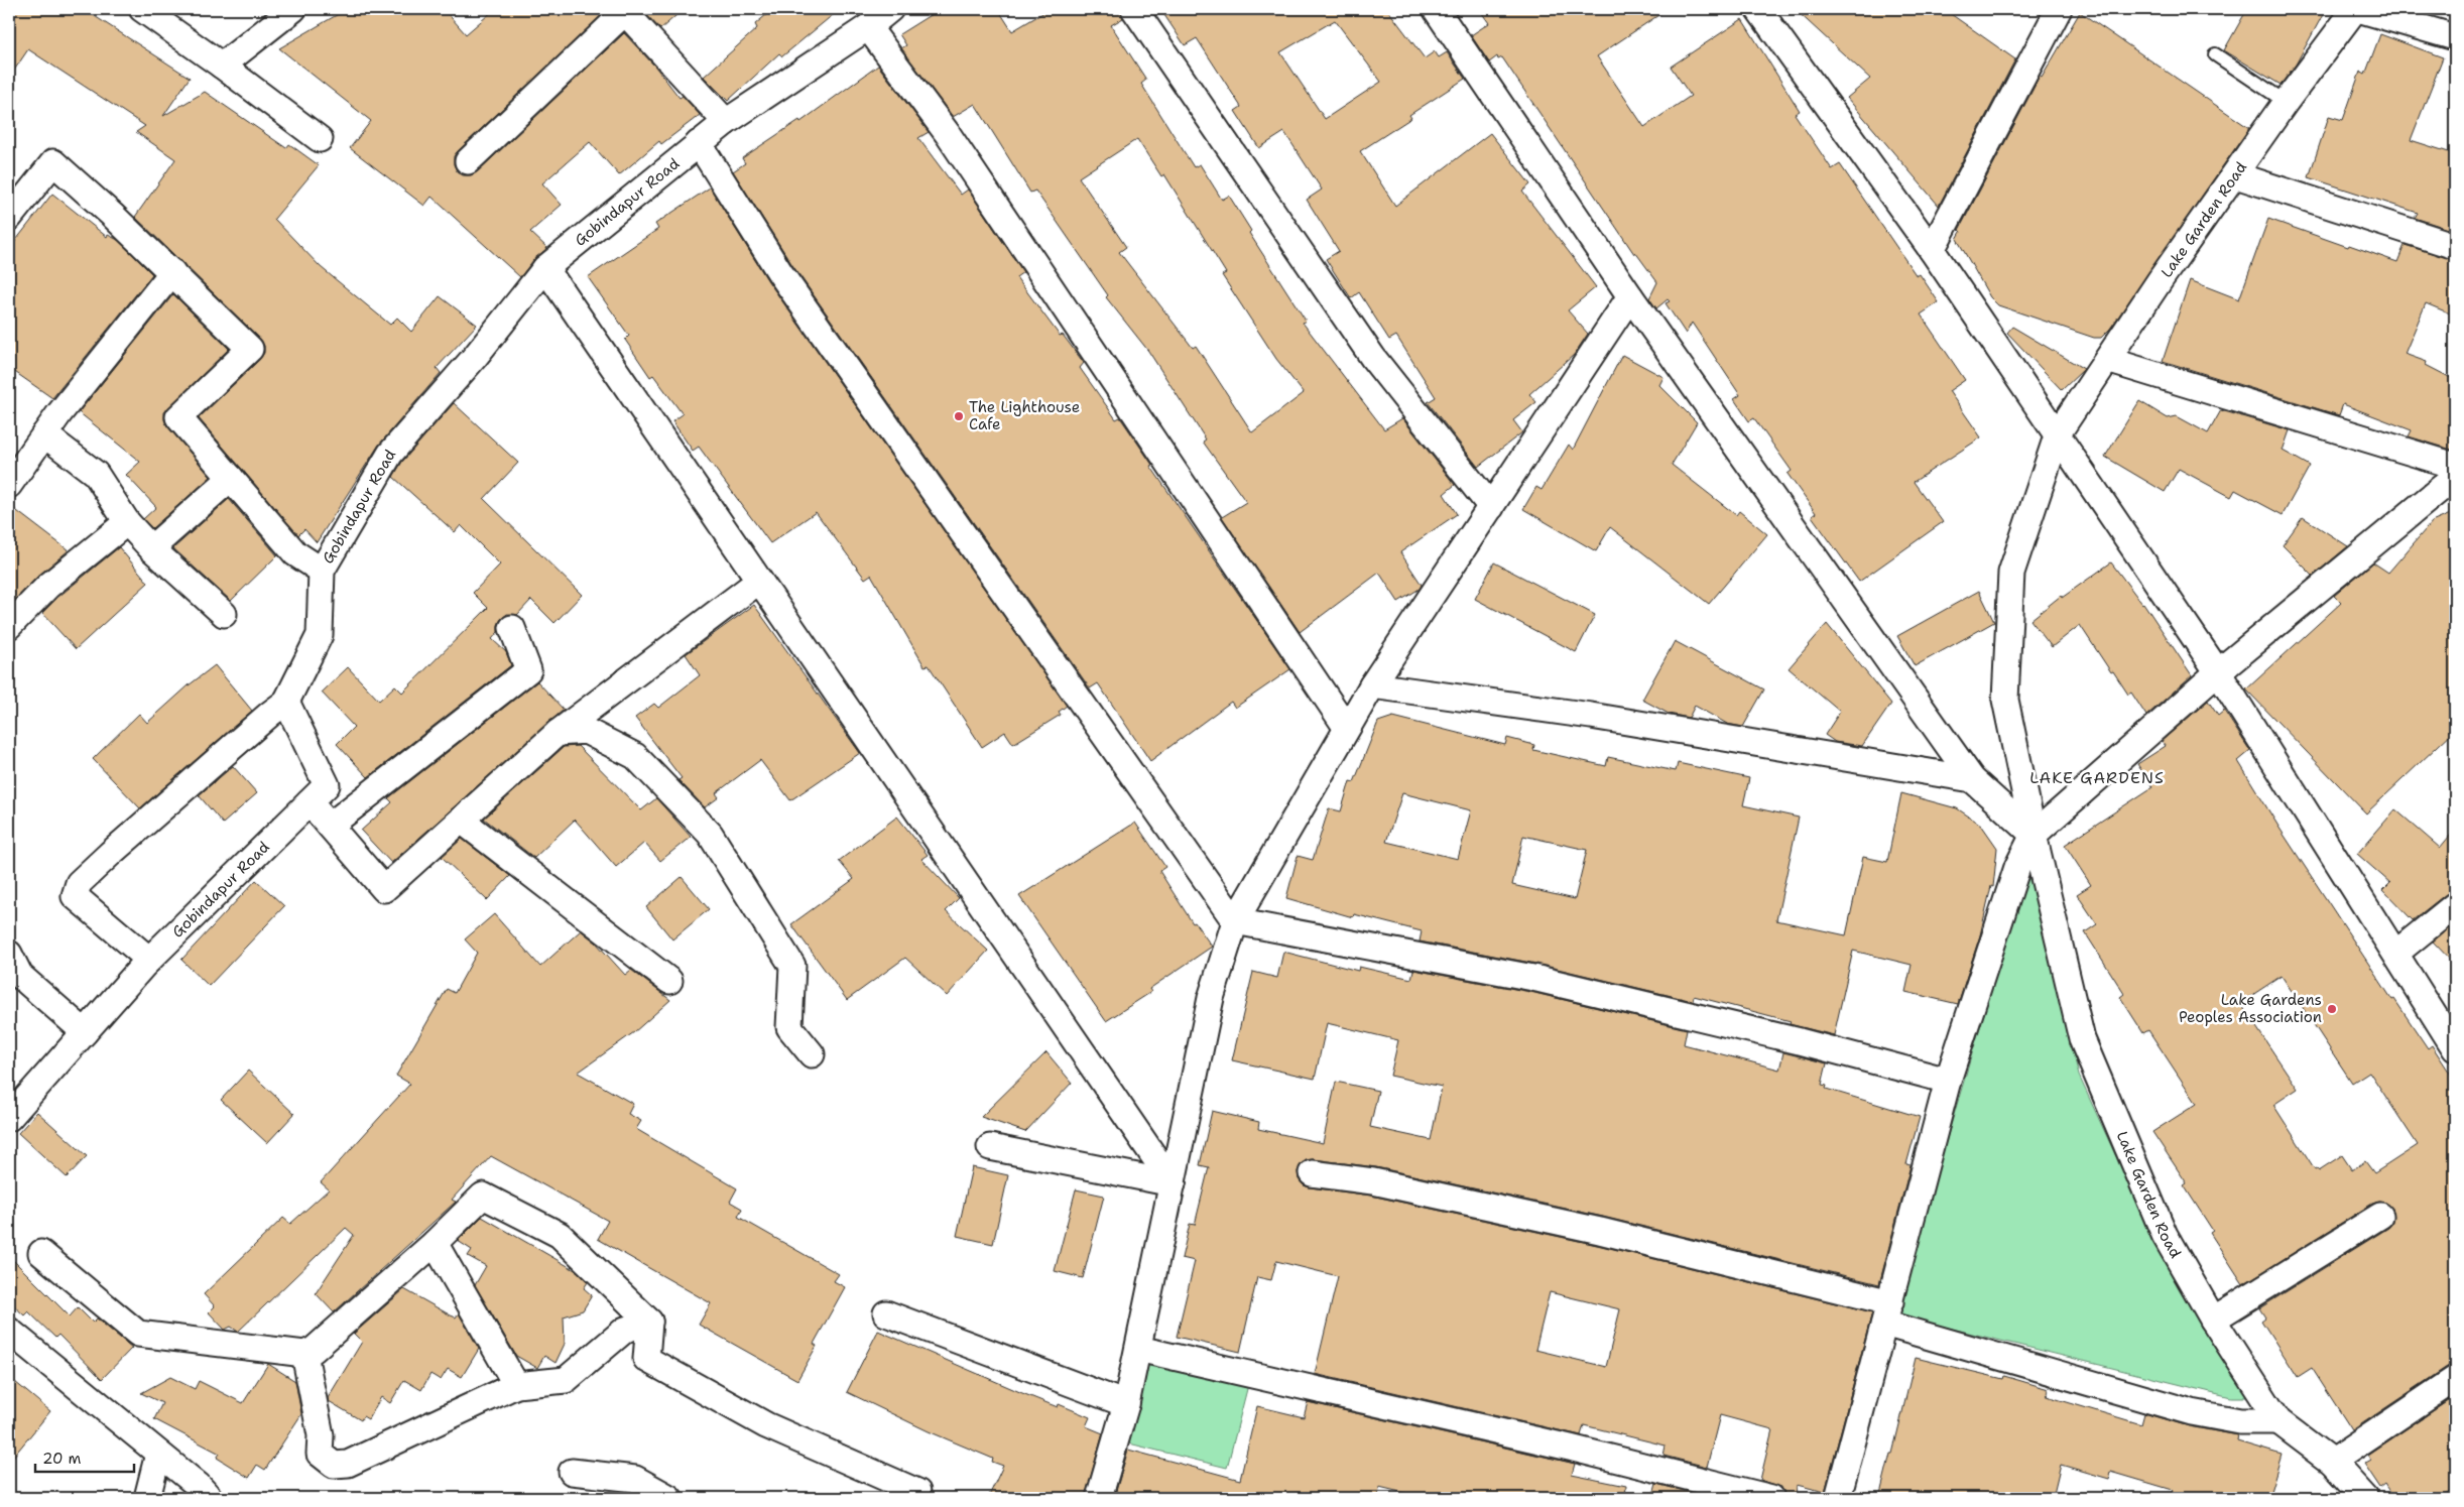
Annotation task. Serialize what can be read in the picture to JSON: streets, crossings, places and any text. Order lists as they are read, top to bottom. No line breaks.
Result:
{"streets":{"street":["Gobindapur Road","Lake Garden Road"]},"districts":["LAKE GARDENS"],"places":["The Lighthouse Cafe","Lake Gardens Peoples Association"],"scale_bar":"20 m"}
